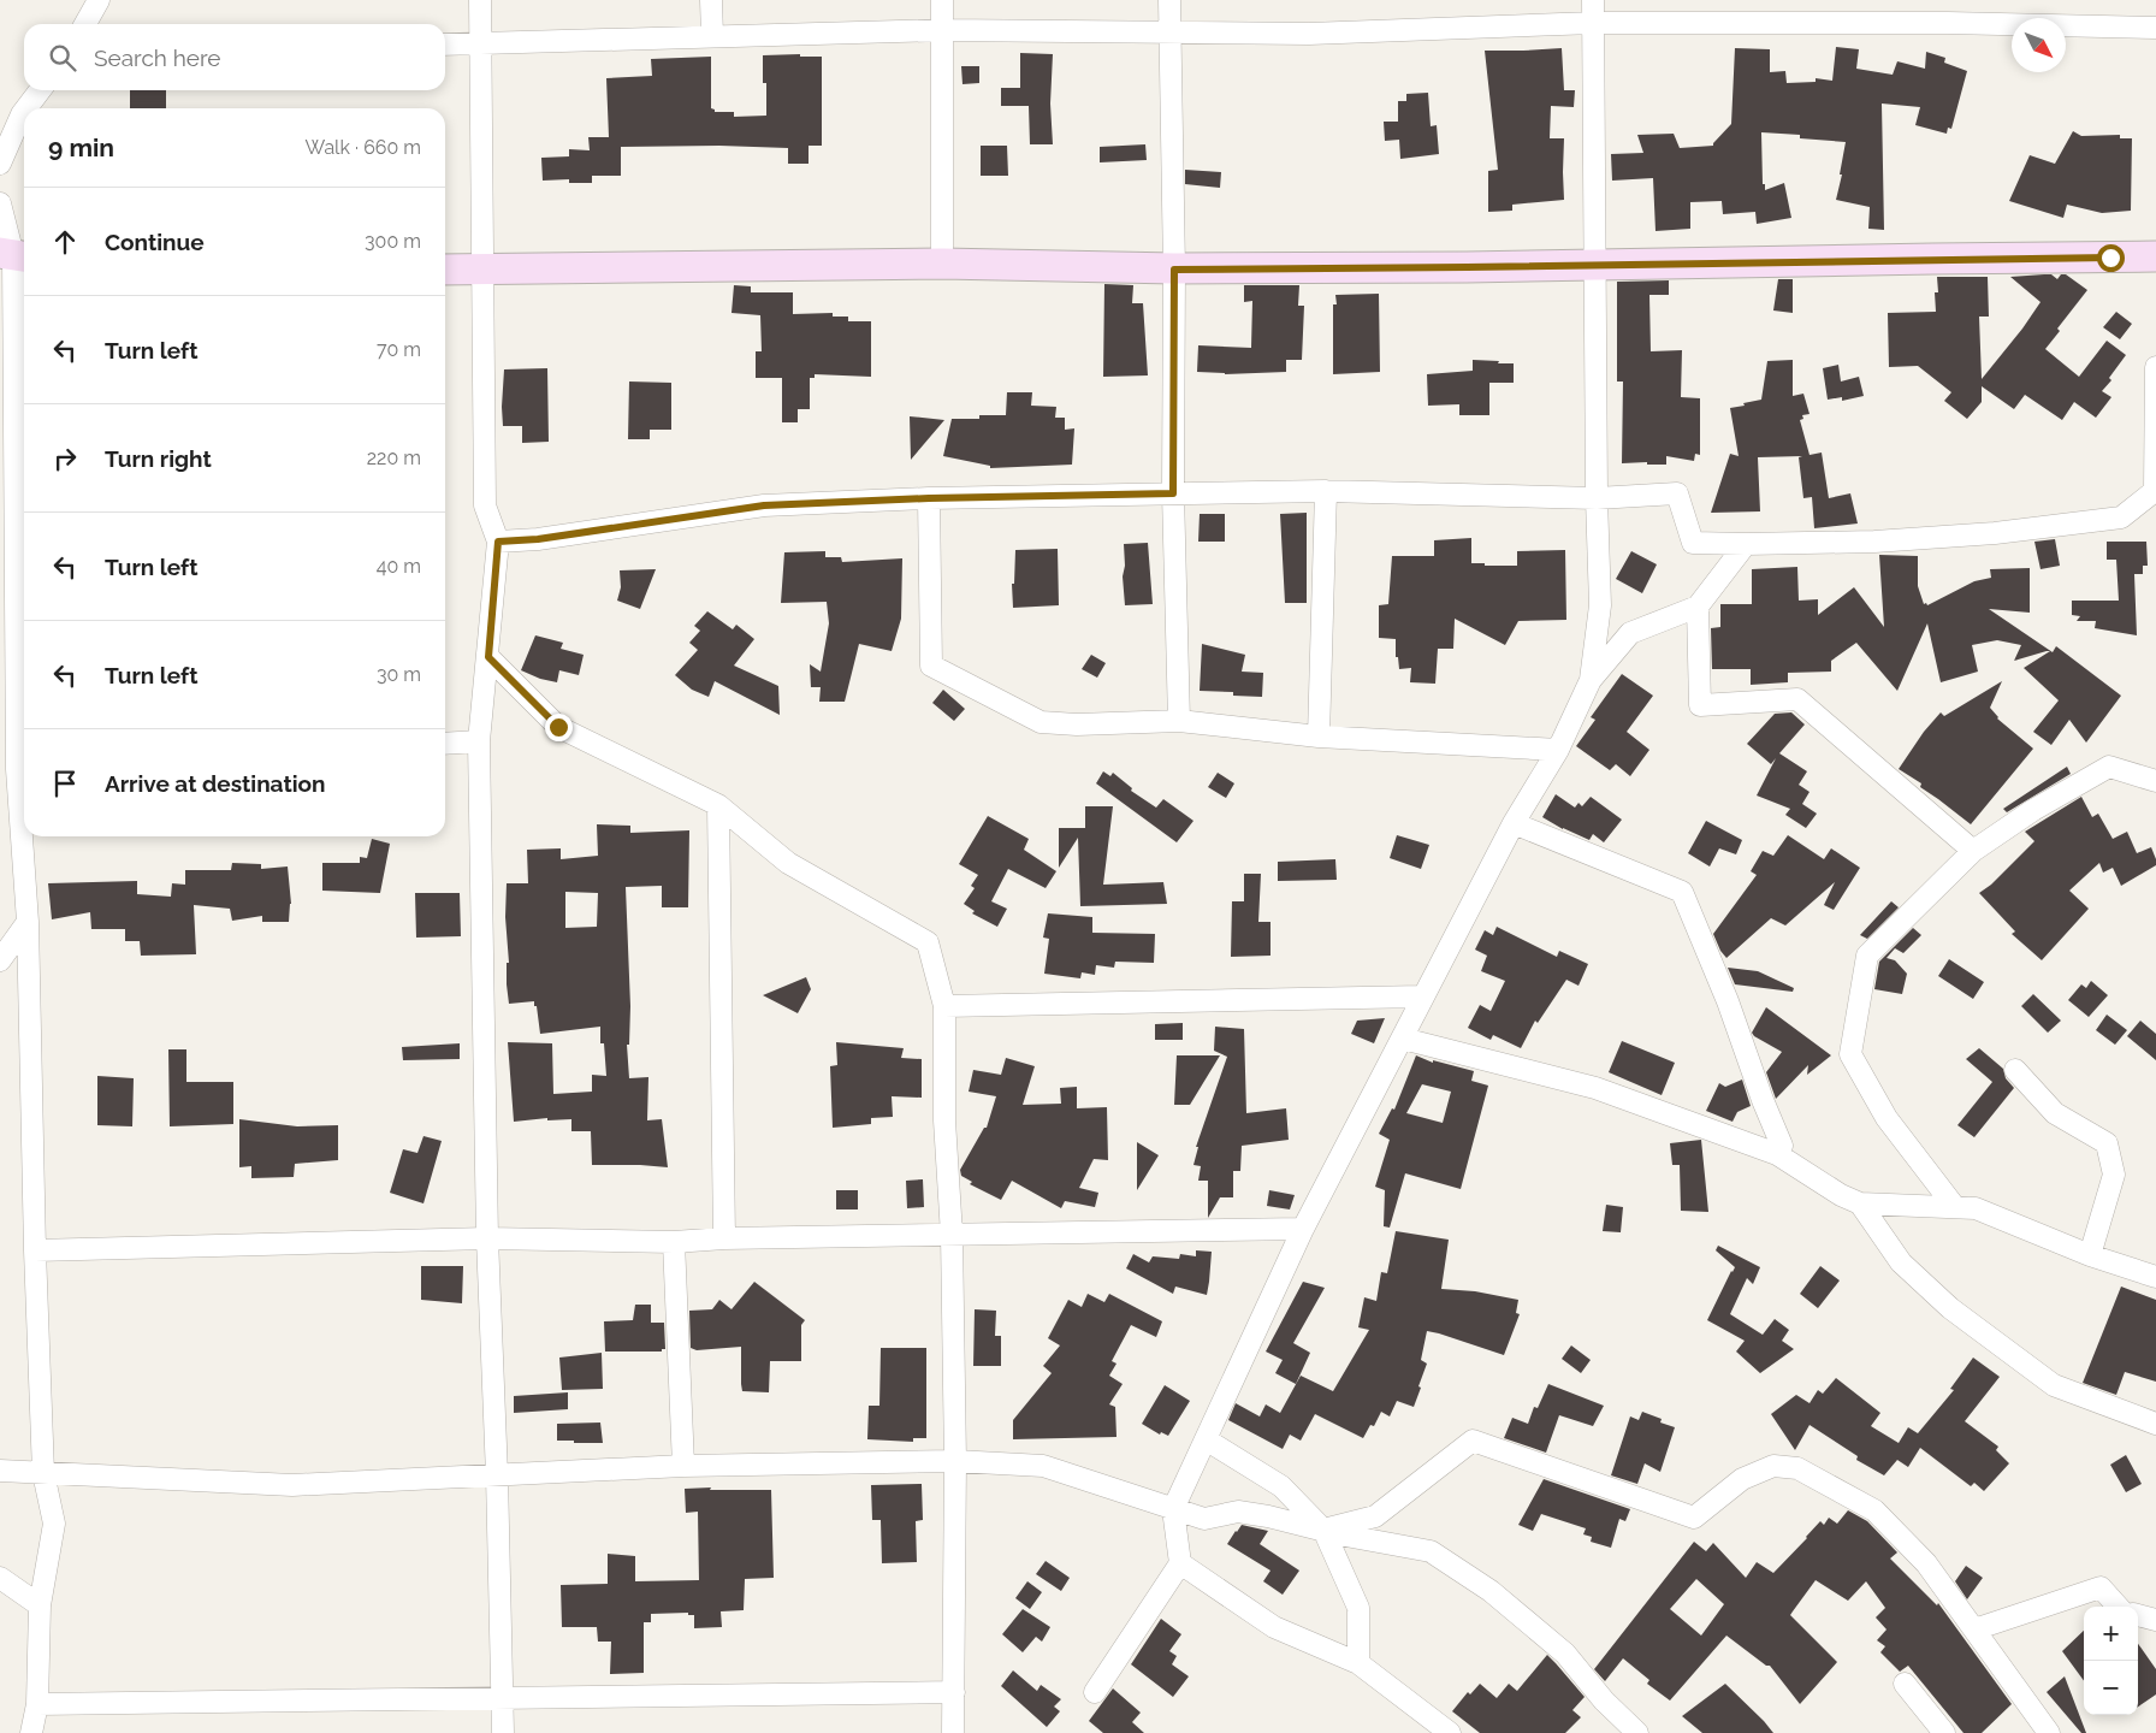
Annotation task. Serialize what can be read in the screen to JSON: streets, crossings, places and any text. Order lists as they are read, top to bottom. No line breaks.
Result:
{"north":"bottom right","page":{"search":"Search here","heading":["9 min","Walk · 660 m"],"list":[["Continue","300 m"],["Turn left","70 m"],["Turn right","220 m"],["Turn left","40 m"],["Turn left","30 m"],"Arrive at destination"],"map_buttons":["+","−"]}}
